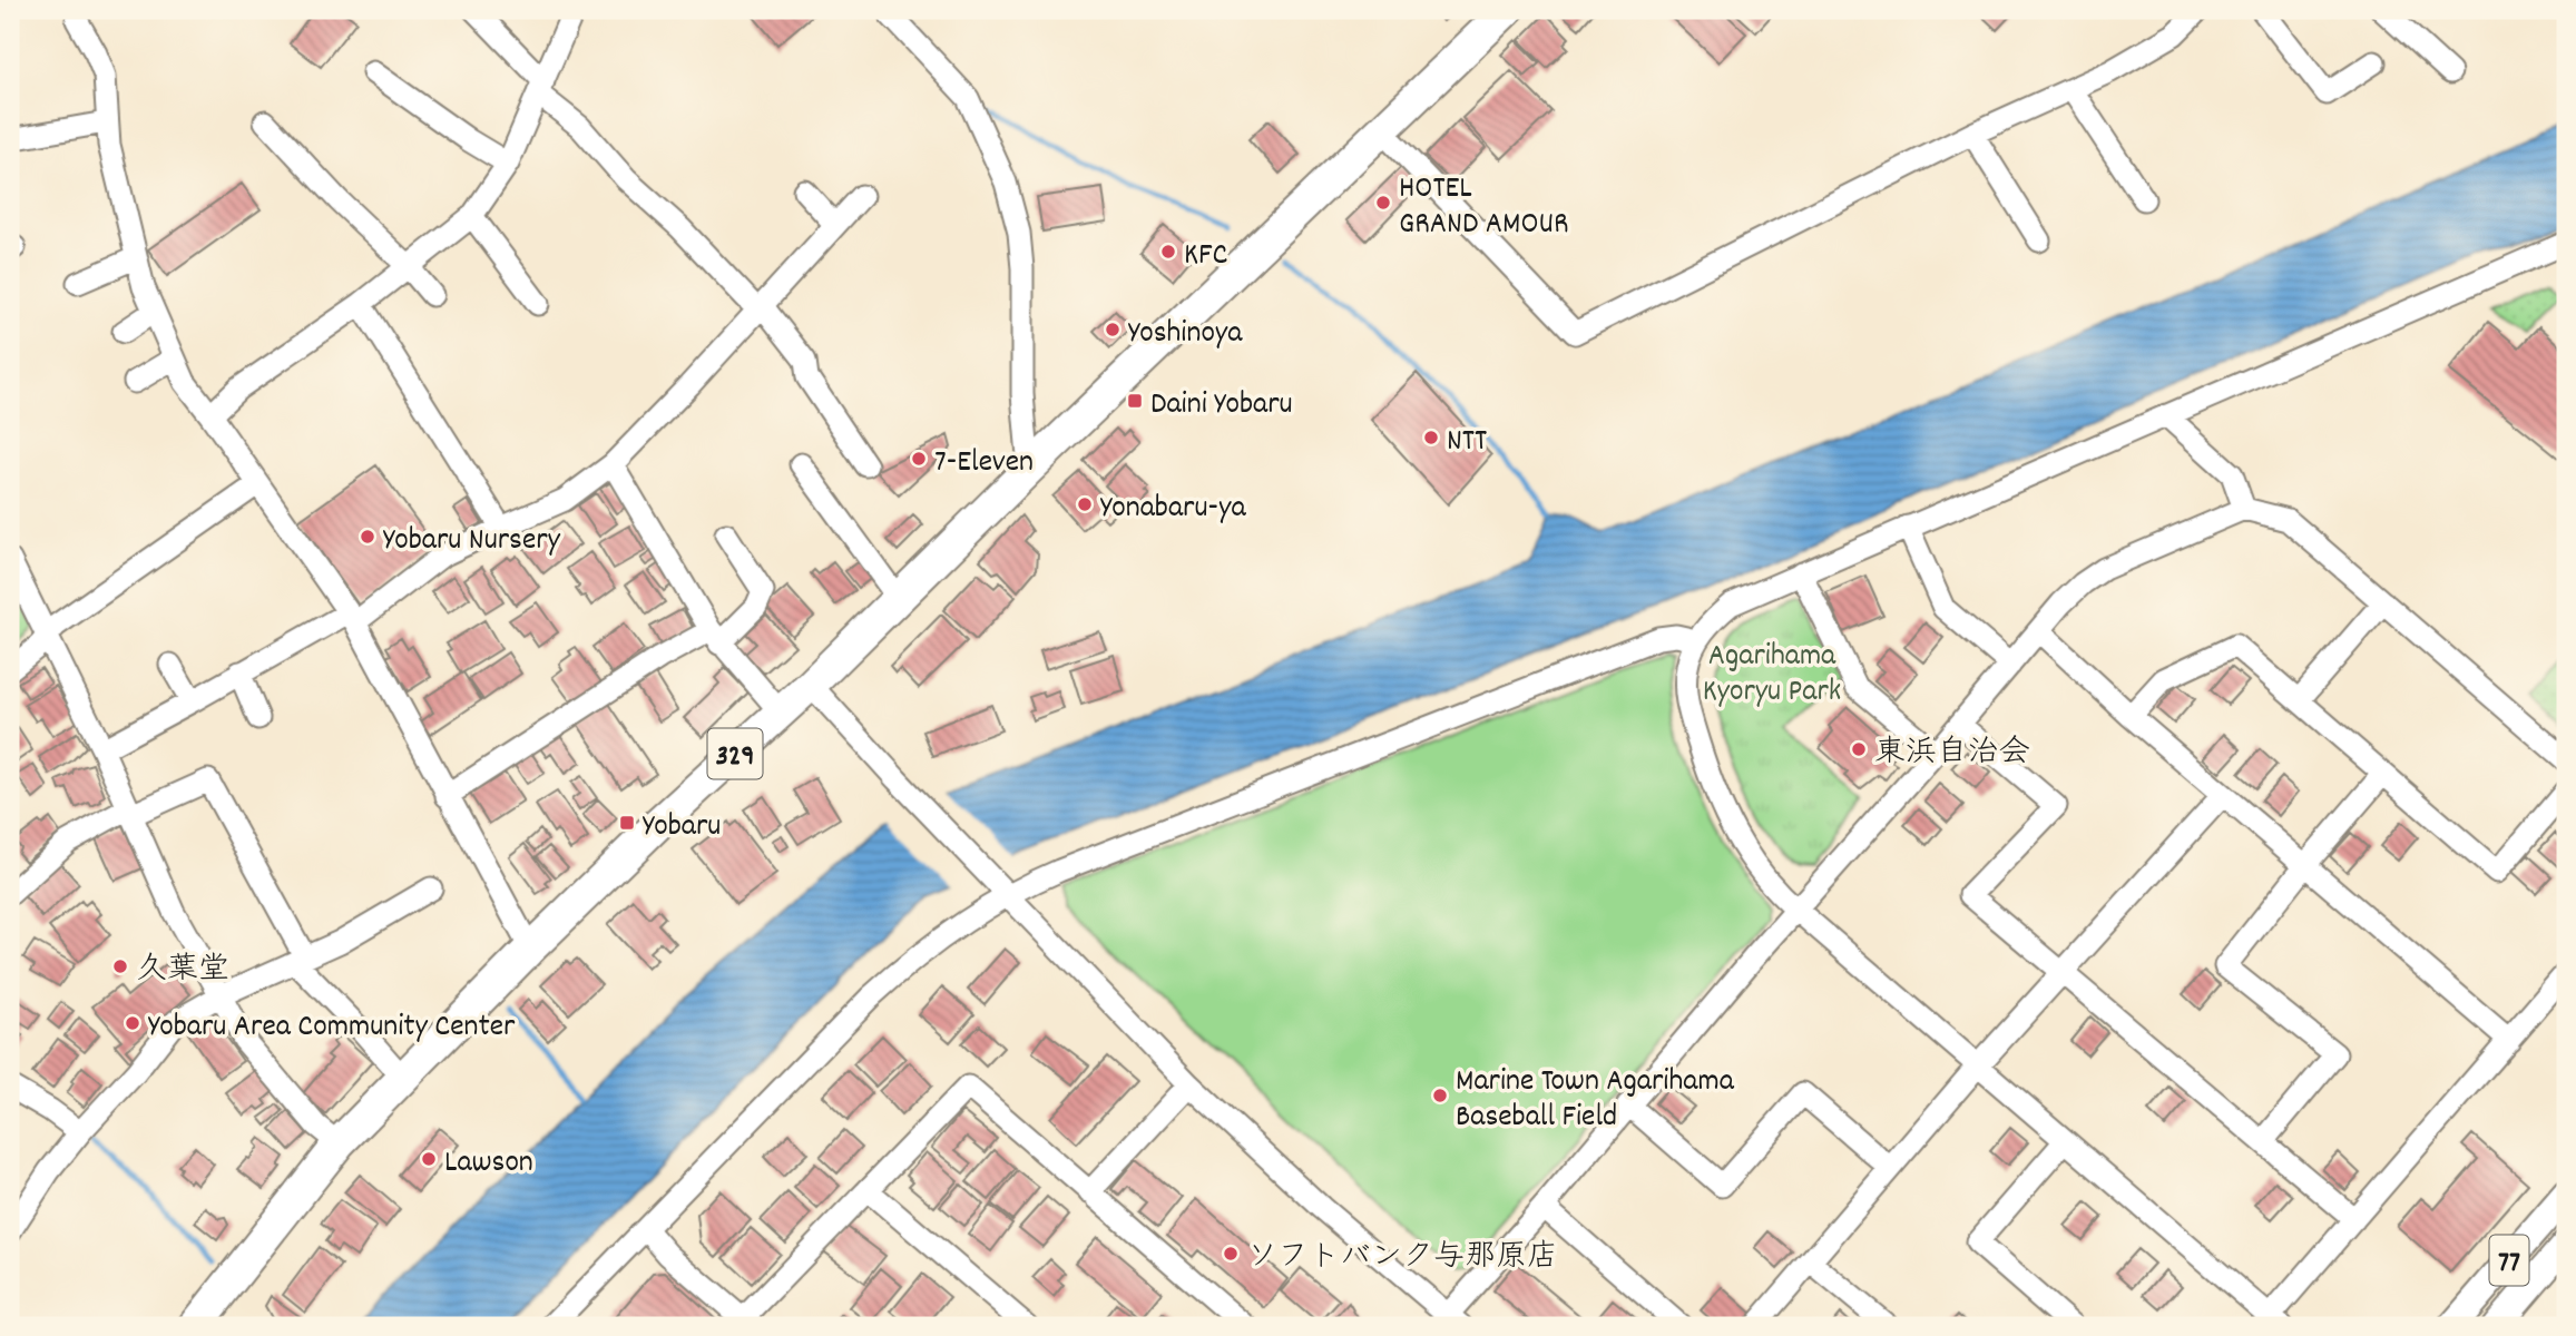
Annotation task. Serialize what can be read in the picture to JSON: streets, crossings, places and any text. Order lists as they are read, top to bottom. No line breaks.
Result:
{"streets":{"highway":["329"],"main road":["77"]},"parks":["Agarihama Kyoryu Park"],"places":{"other":["HOTEL GRAND AMOUR","KFC","Yoshinoya","NTT","7-Eleven","Yonabaru-ya","Yobaru Nursery","東浜自治会","久葉堂","Yobaru Area Community Center","Marine Town Agarihama Baseball Field","Lawson","ソフトバンク与那原店"],"transit":["Daini Yobaru","Yobaru"]}}
